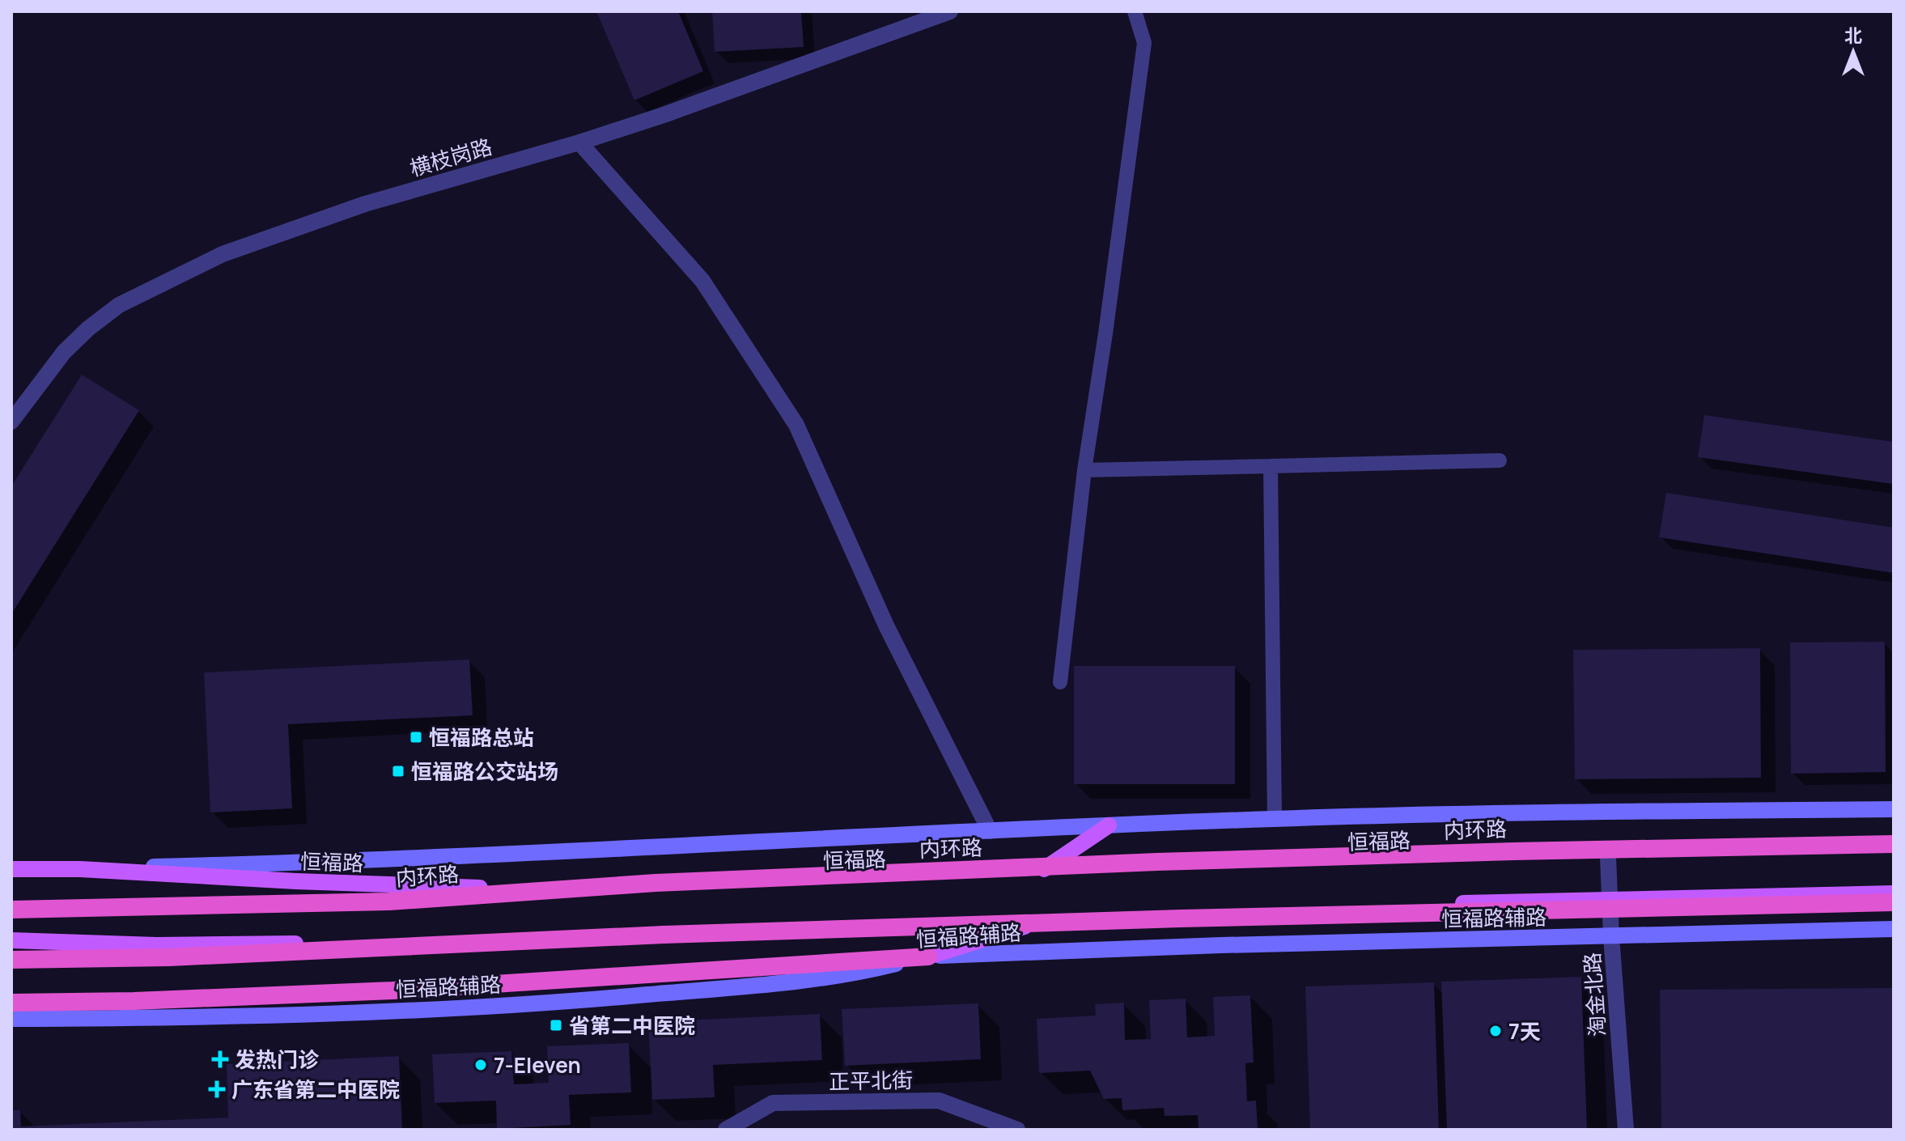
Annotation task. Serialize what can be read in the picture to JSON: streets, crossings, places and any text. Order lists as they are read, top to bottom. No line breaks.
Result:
{"streets":{"highway":["内环路"],"main road":["恒福路","恒福路辅路"],"street":["横枝岗路","淘金北路","正平北街"]},"crossings":[["恒福路","淘金北路"],["恒福路辅路","淘金北路"]],"places":{"transit":["恒福路总站","恒福路公交站场","省第二中医院"],"other":["7天","7-Eleven"],"health":["发热门诊","广东省第二中医院"]},"north":"top"}
